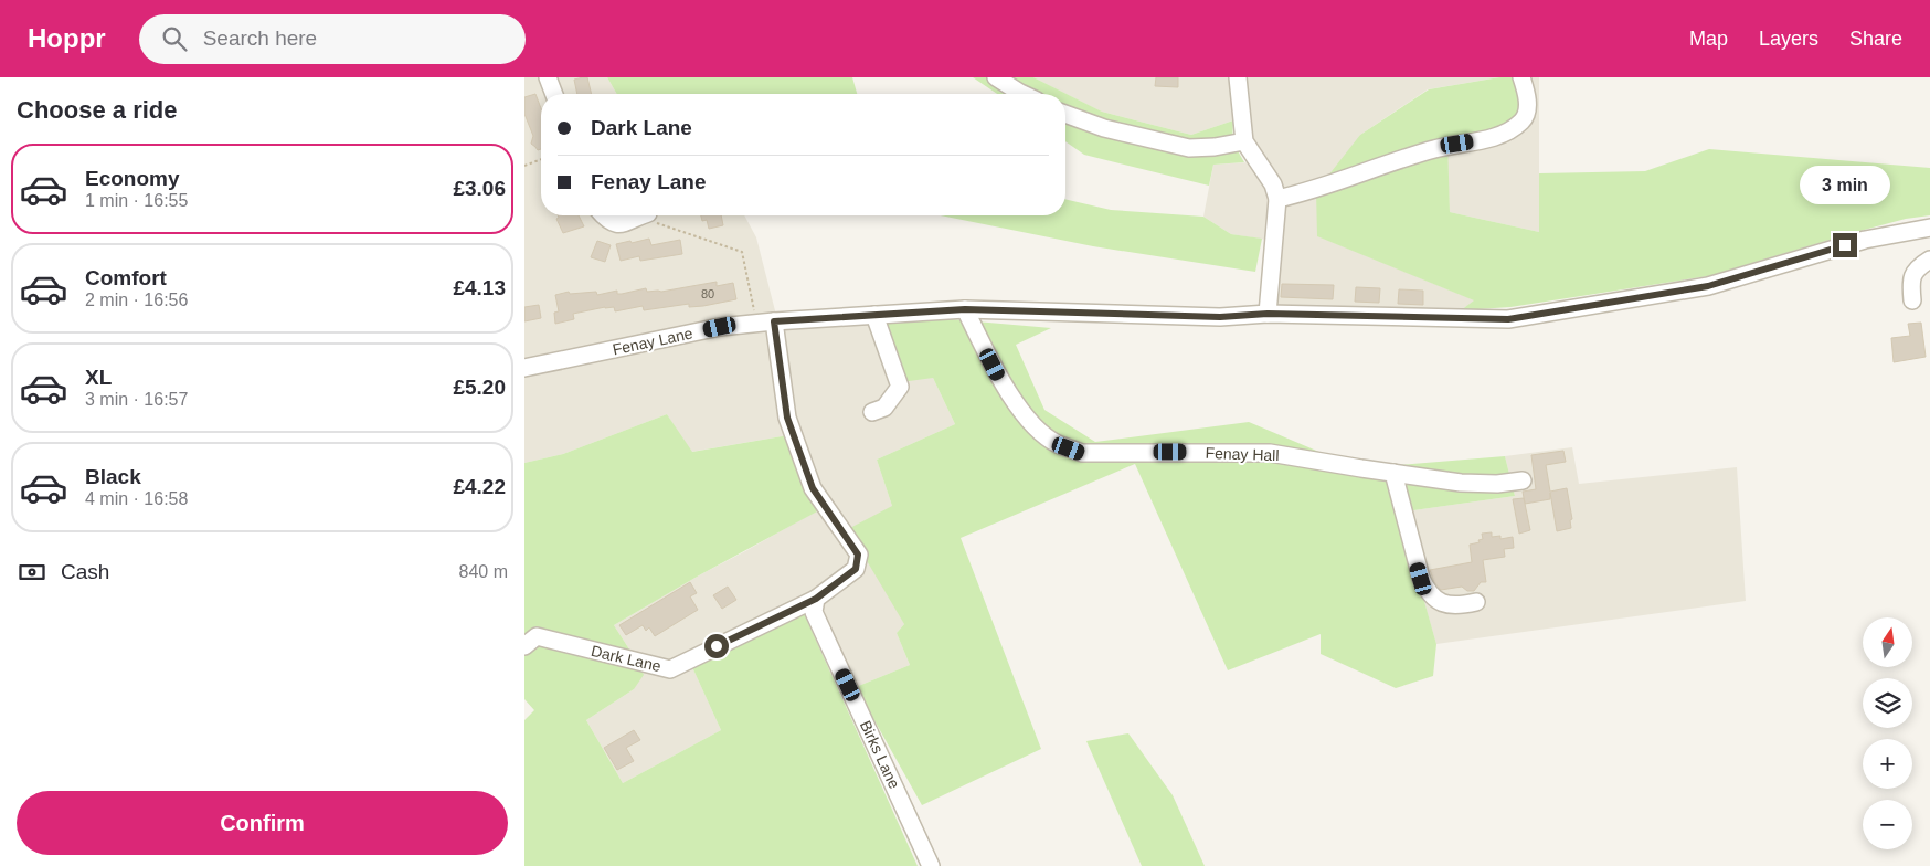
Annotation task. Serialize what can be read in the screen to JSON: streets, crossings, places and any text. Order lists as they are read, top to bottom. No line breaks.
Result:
{"streets":{"street":["Fenay Lane","Fenay Hall","Dark Lane","Birks Lane"]},"crossings":[["Fenay Lane","Fenay Hall"],["Dark Lane","Birks Lane"]],"house_numbers":["80"],"north":"top","page":{"header":"Hoppr","search":"Search here","nav":["Map","Layers","Share"],"heading":"Choose a ride","banner":["Dark Lane","Fenay Lane"],"list":[{"name":"Economy","note":"1 min · 16:55","value":"£3.06"},{"name":"Comfort","note":"2 min · 16:56","value":"£4.13"},{"name":"XL","note":"3 min · 16:57","value":"£5.20"},{"name":"Black","note":"4 min · 16:58","value":"£4.22"}],"bubble":"3 min","pay":["Cash","840 m"],"map_buttons":["+","−"],"buttons":"Confirm"}}
